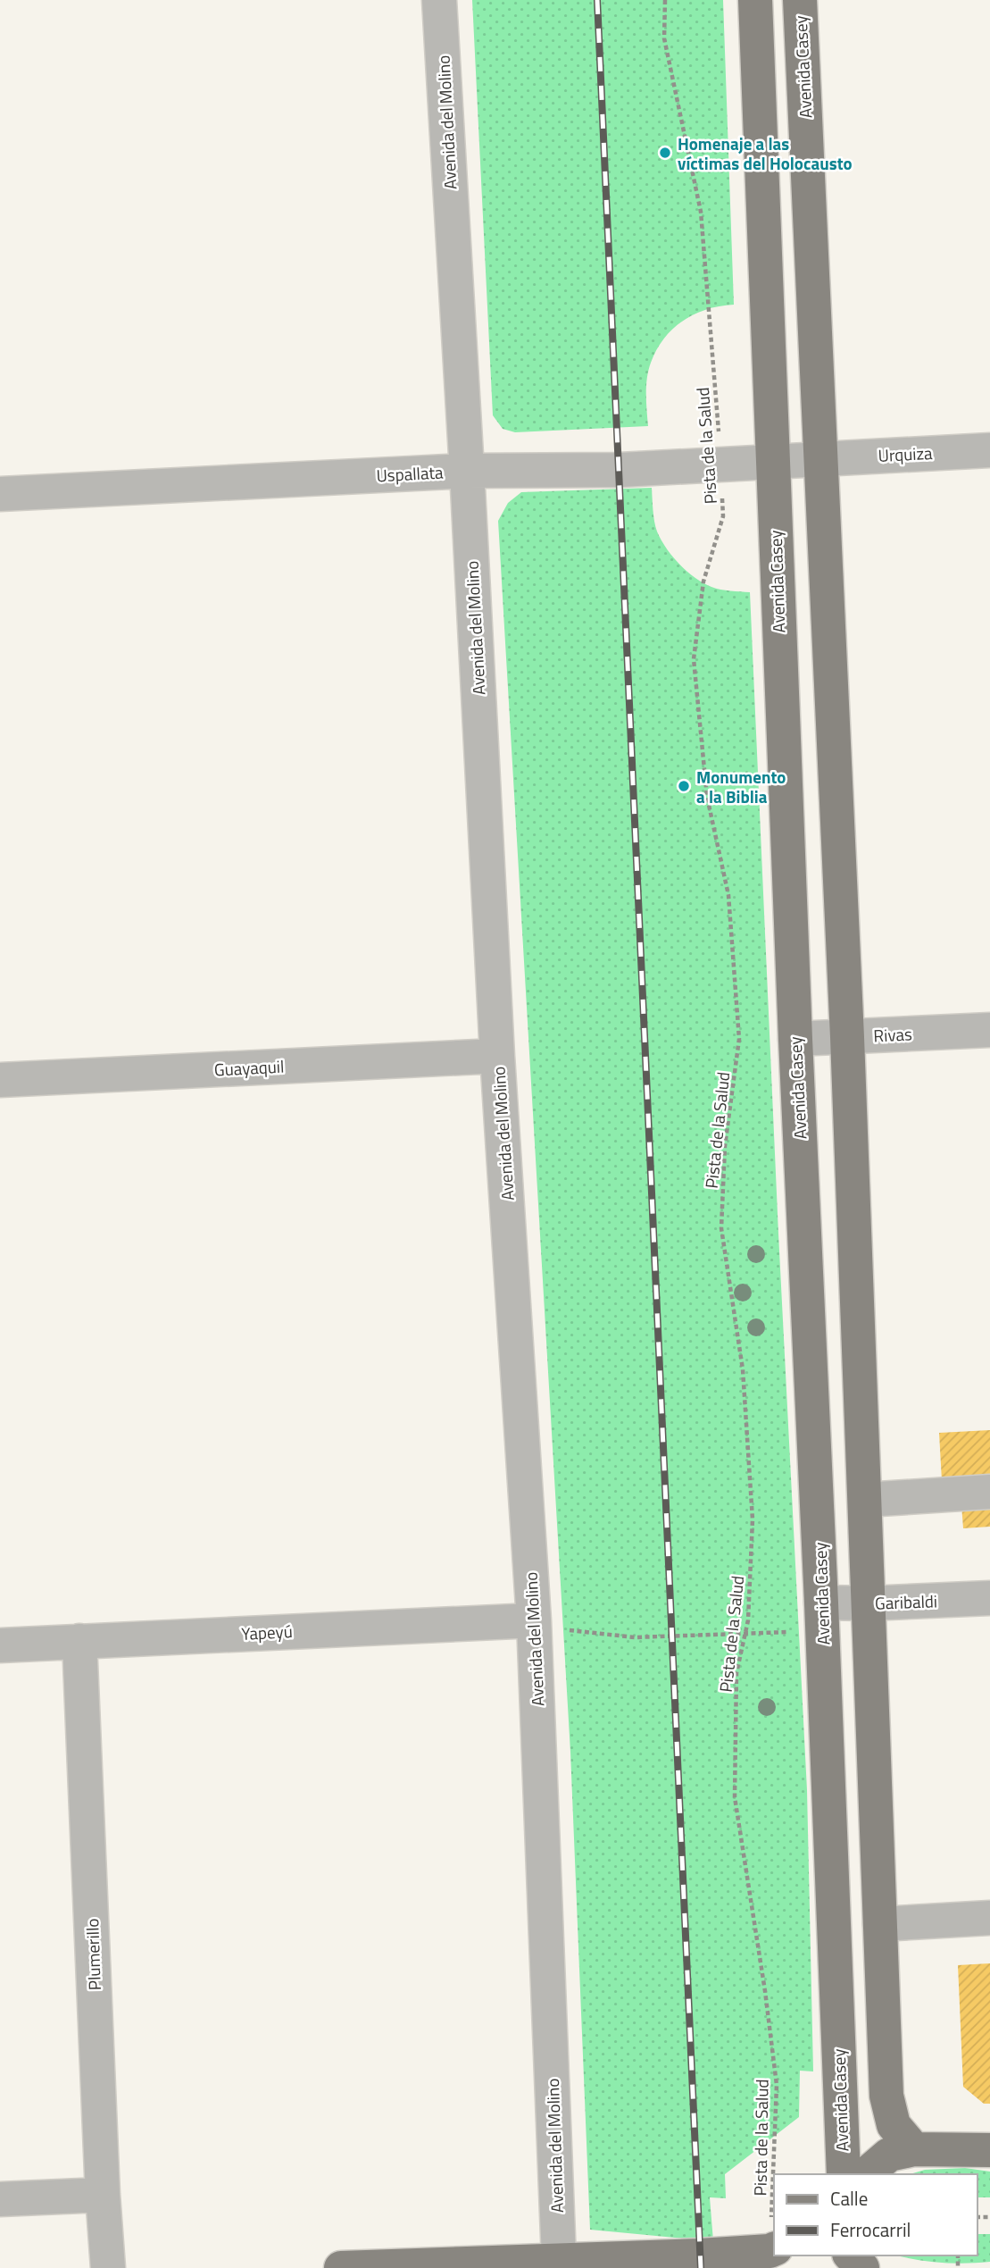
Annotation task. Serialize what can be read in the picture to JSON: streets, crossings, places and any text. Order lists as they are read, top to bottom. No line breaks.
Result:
{"streets":{"main road":["Avenida Casey"],"street":["Avenida del Molino","Urquiza","Uspallata","Rivas","Guayaquil","Garibaldi","Yapeyú","Plumerillo"],"path":["Pista de la Salud"]},"crossings":[["Avenida Casey","Urquiza"],["Avenida Casey","Uspallata"],["Avenida Casey","Rivas"],["Avenida Casey","Garibaldi"],["Avenida del Molino","Uspallata"],["Avenida del Molino","Guayaquil"],["Avenida del Molino","Yapeyú"],["Pista de la Salud","Uspallata"],["Urquiza","Uspallata"],["Yapeyú","Plumerillo"]],"places":["Homenaje a las víctimas del Holocausto","Monumento a la Biblia"],"legend":["Calle","Ferrocarril"]}
